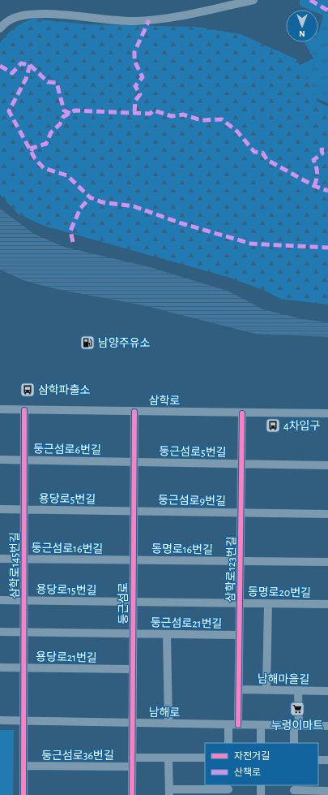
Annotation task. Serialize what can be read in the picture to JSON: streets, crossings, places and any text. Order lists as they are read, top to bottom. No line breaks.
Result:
{"streets":{"street":["삼학로","둥근섬로6번길","둥근섬로5번길","용당로5번길","둥근섬로9번길","둥근섬로16번길","동명로16번길","삼학로145번길","삼학로123번길","용당로15번길","동명로20번길","둥근섬로","둥근섬로21번길","용당로21번길","남해마을길","남해로","둥근섬로36번길"]},"crossings":[["삼학로","삼학로145번길"],["삼학로","삼학로123번길"],["삼학로","둥근섬로"],["둥근섬로6번길","둥근섬로5번길"],["둥근섬로6번길","삼학로145번길"],["둥근섬로6번길","둥근섬로"],["둥근섬로5번길","삼학로123번길"],["둥근섬로5번길","둥근섬로"],["용당로5번길","둥근섬로9번길"],["용당로5번길","삼학로145번길"],["용당로5번길","둥근섬로"],["둥근섬로9번길","삼학로123번길"],["둥근섬로9번길","둥근섬로"],["둥근섬로16번길","동명로16번길"],["둥근섬로16번길","삼학로145번길"],["둥근섬로16번길","둥근섬로"],["동명로16번길","삼학로123번길"],["동명로16번길","둥근섬로"],["삼학로145번길","용당로15번길"],["삼학로145번길","둥근섬로21번길"],["삼학로145번길","용당로21번길"],["삼학로145번길","남해로"],["삼학로145번길","둥근섬로36번길"],["삼학로123번길","동명로20번길"],["삼학로123번길","둥근섬로21번길"],["삼학로123번길","남해마을길"],["삼학로123번길","남해로"],["용당로15번길","동명로20번길"],["용당로15번길","둥근섬로"],["동명로20번길","둥근섬로"],["둥근섬로","둥근섬로21번길"],["둥근섬로","용당로21번길"],["둥근섬로","남해로"],["둥근섬로","둥근섬로36번길"]],"places":{"fuel station":["남양주유소"],"bus stop":["삼학파출소","4차입구"],"supermarket":["누렁이마트"]},"legend":["자전거길","산책로"],"north":"bottom"}
